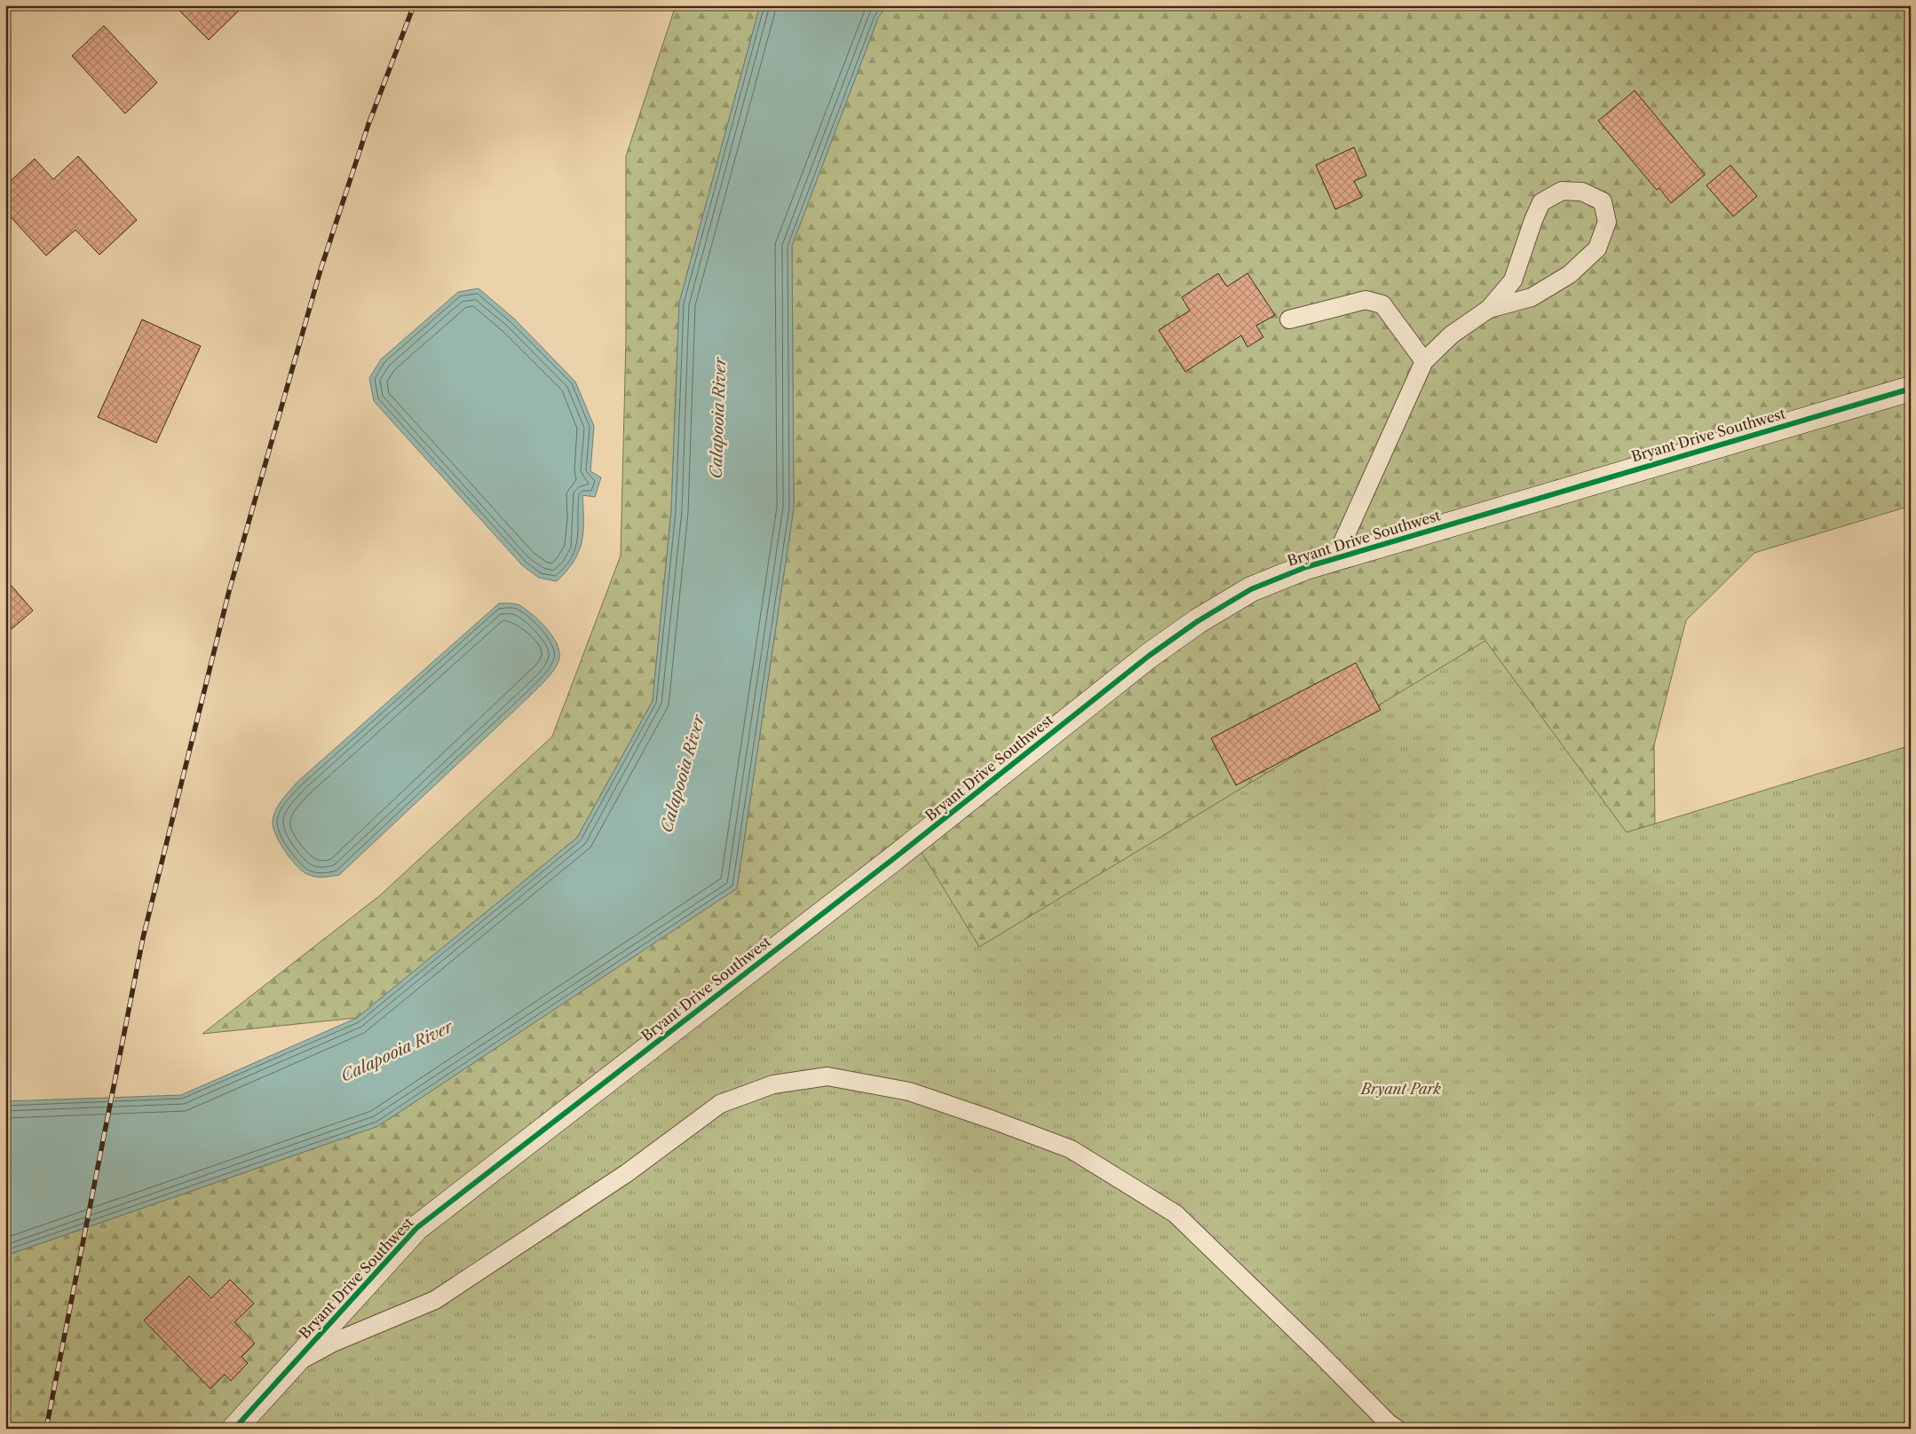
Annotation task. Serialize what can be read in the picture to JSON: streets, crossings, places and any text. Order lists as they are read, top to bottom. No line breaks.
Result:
{"streets":{"street":["Bryant Drive Southwest"]},"water":["Calapooia River"],"parks":["Bryant Park"]}
